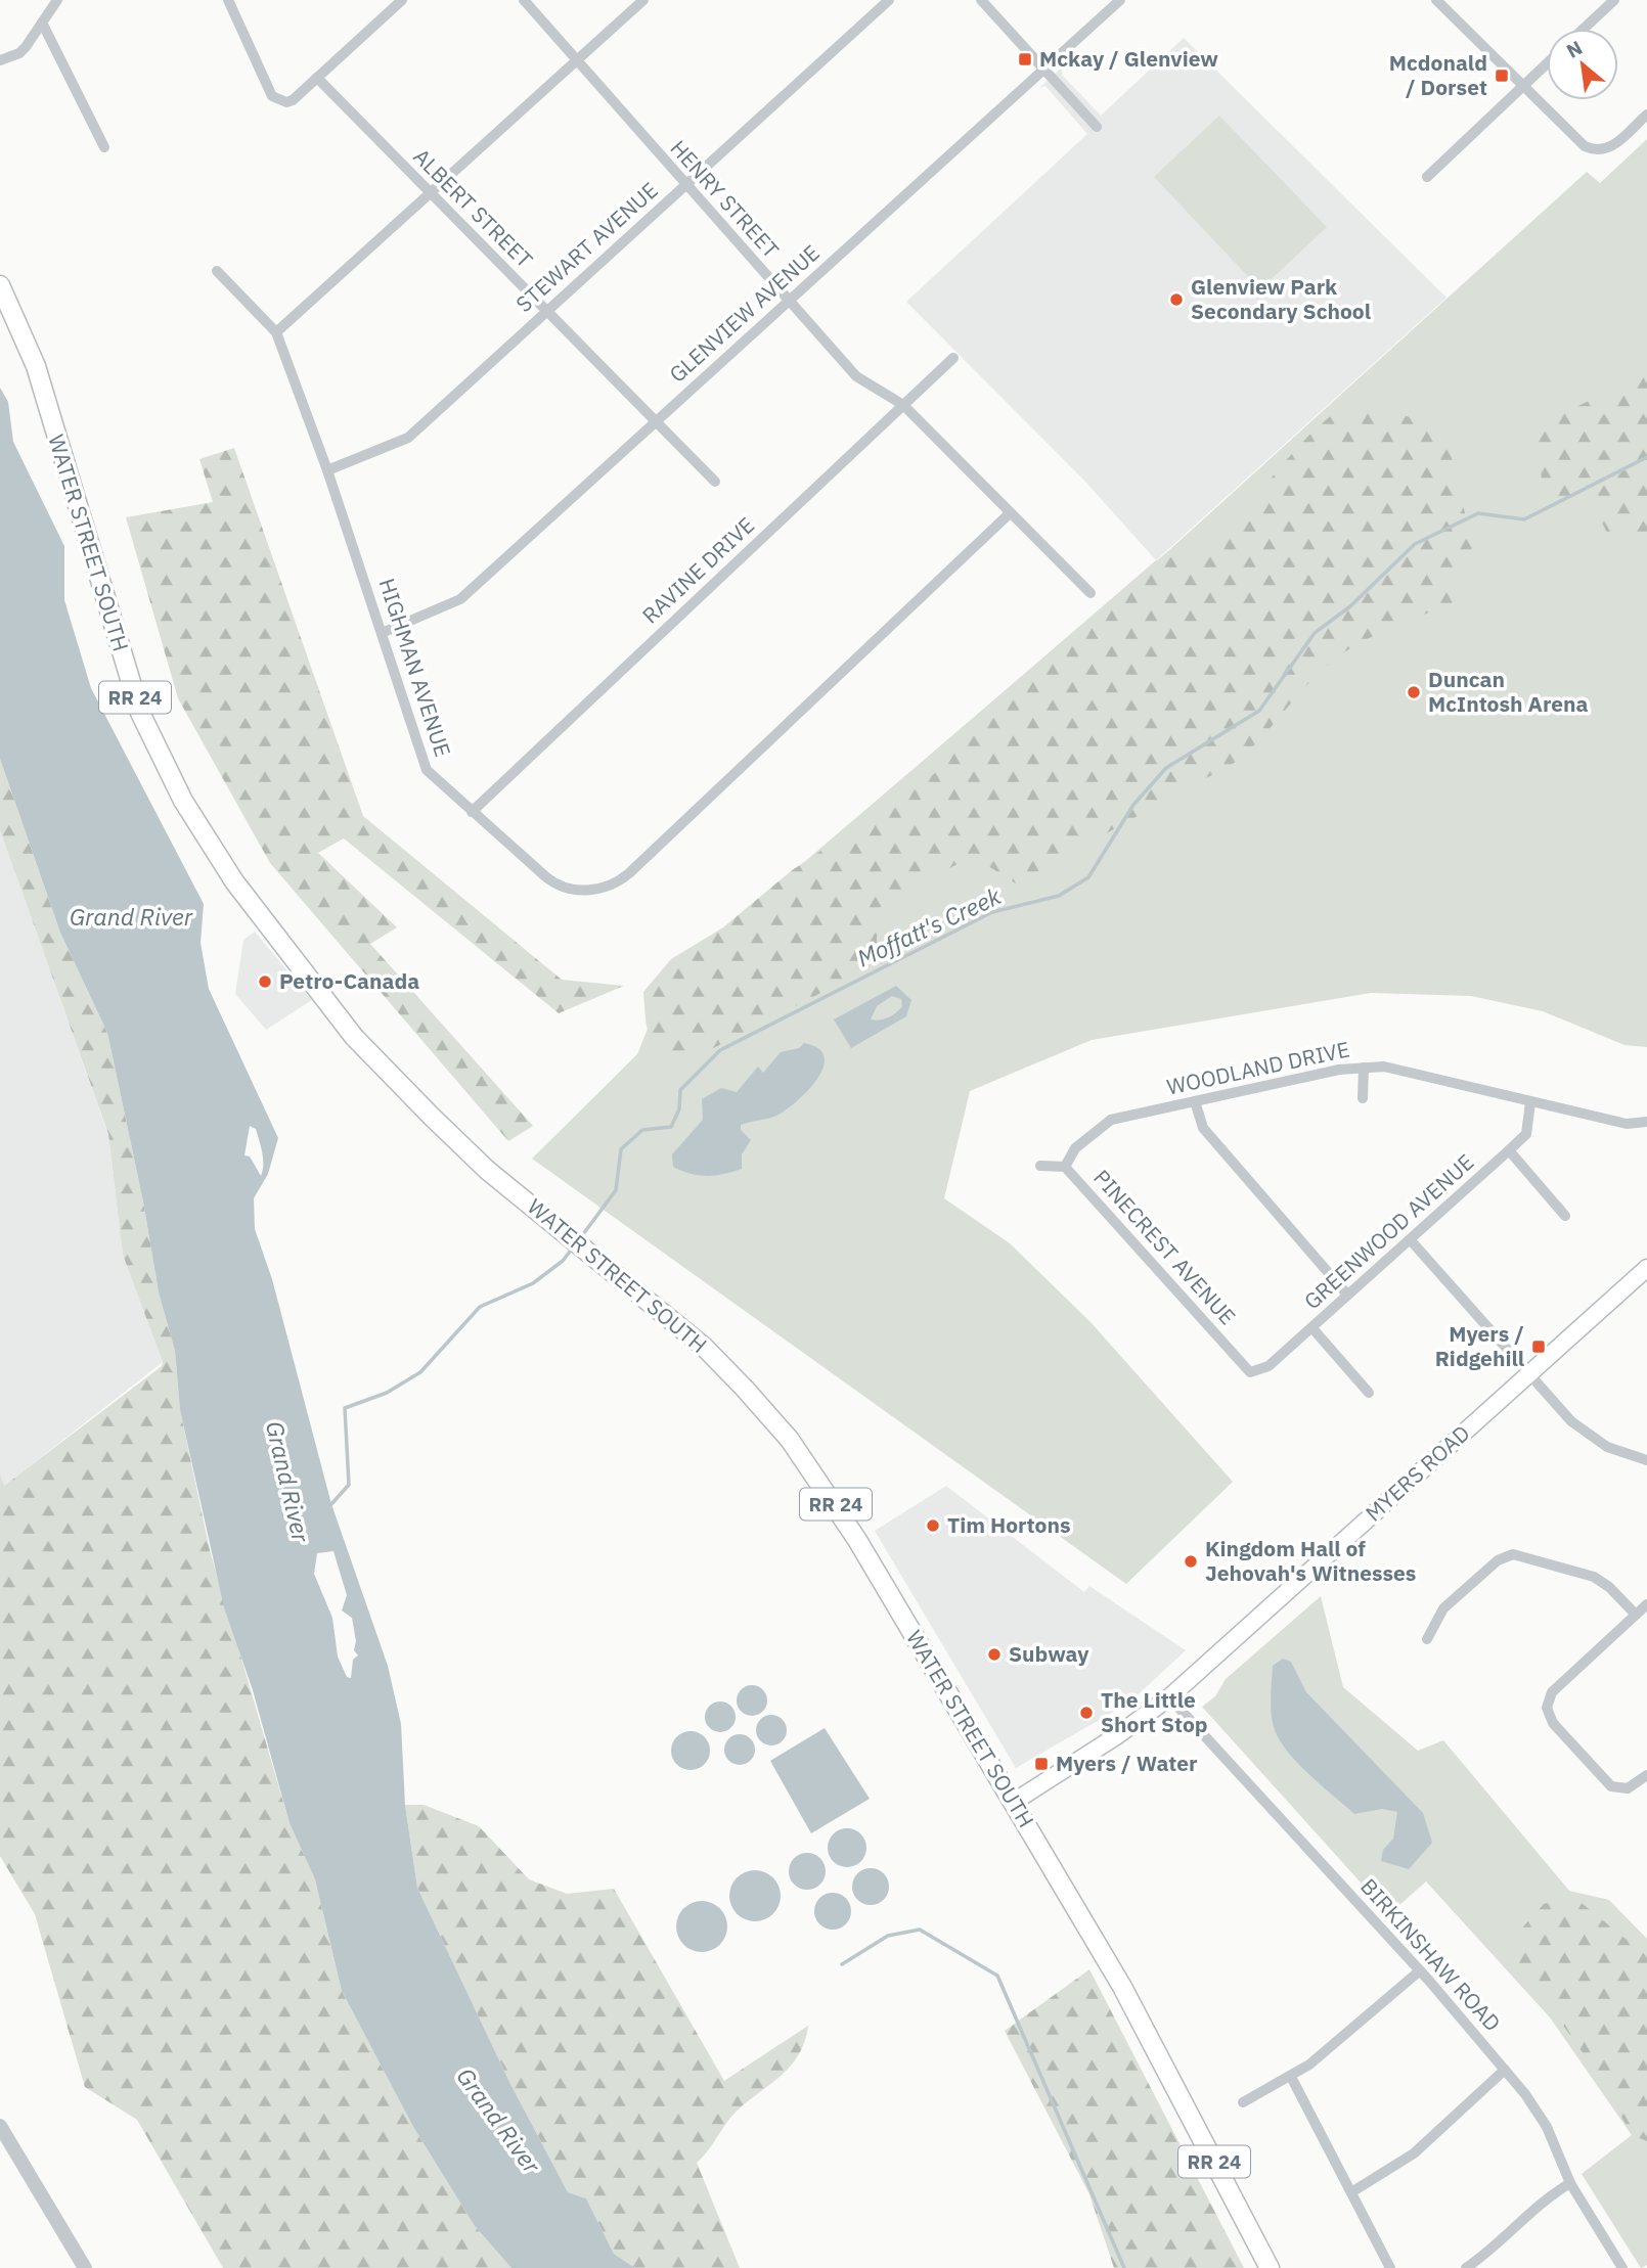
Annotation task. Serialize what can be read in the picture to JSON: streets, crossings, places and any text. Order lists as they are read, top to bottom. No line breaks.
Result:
{"streets":{"main road":["WATER STREET SOUTH","RR 24","MYERS ROAD"],"street":["HENRY STREET","ALBERT STREET","STEWART AVENUE","GLENVIEW AVENUE","RAVINE DRIVE","HIGHMAN AVENUE","WOODLAND DRIVE","GREENWOOD AVENUE","PINECREST AVENUE","BIRKINSHAW ROAD"]},"crossings":[["HENRY STREET","STEWART AVENUE"],["HENRY STREET","GLENVIEW AVENUE"],["HENRY STREET","RAVINE DRIVE"],["HENRY STREET","HIGHMAN AVENUE"],["ALBERT STREET","STEWART AVENUE"],["ALBERT STREET","GLENVIEW AVENUE"],["STEWART AVENUE","HIGHMAN AVENUE"],["GLENVIEW AVENUE","HIGHMAN AVENUE"],["WATER STREET SOUTH","MYERS ROAD"],["RAVINE DRIVE","HIGHMAN AVENUE"],["WOODLAND DRIVE","GREENWOOD AVENUE"],["WOODLAND DRIVE","PINECREST AVENUE"],["GREENWOOD AVENUE","PINECREST AVENUE"],["MYERS ROAD","BIRKINSHAW ROAD"]],"water":["Grand River","Moffatt's Creek"],"places":{"transit":["Mckay / Glenview","Mcdonald / Dorset","Myers / Ridgehill","Myers / Water"],"other":["Glenview Park Secondary School","Duncan McIntosh Arena","Petro-Canada","Tim Hortons","Kingdom Hall of Jehovah's Witnesses","Subway","The Little Short Stop"]},"north":"top left"}
